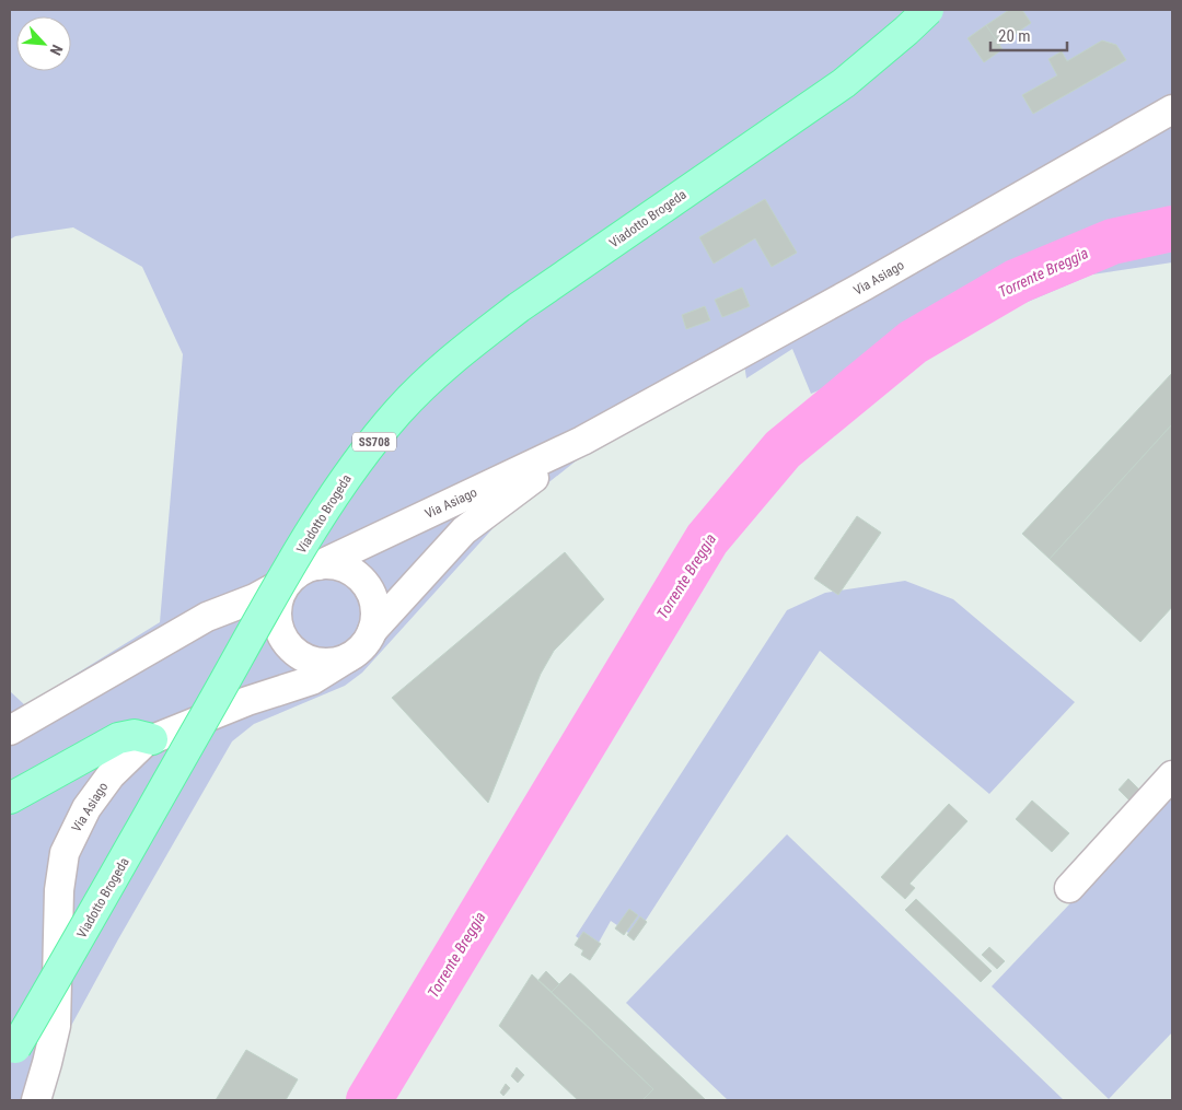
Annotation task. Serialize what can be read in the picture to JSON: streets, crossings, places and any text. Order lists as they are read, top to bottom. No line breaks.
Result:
{"streets":{"main road":["Viadotto Brogeda","SS708"],"street":["Via Asiago"]},"water":["Torrente Breggia"],"scale_bar":"20 m","north":"bottom right"}
